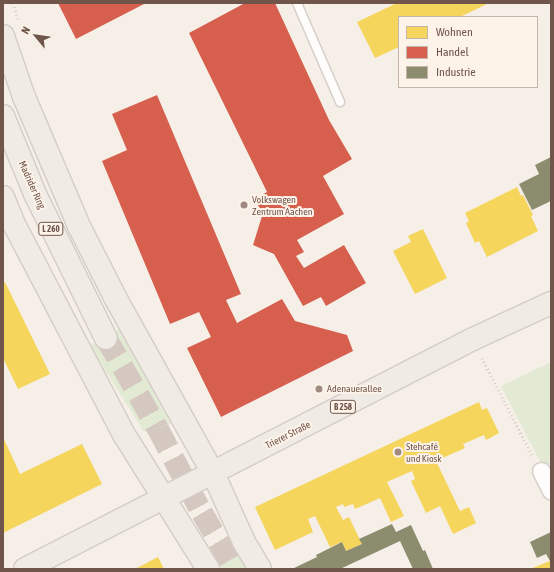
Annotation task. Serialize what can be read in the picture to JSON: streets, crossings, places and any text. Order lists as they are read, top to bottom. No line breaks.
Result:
{"streets":{"main road":["Madrider Ring","L 260","B 258","Trierer Straße"]},"places":["Volkswagen Zentrum Aachen","Adenauerallee","Stehcafé und Kiosk"],"legend":["Wohnen","Handel","Industrie"],"north":"top left"}
